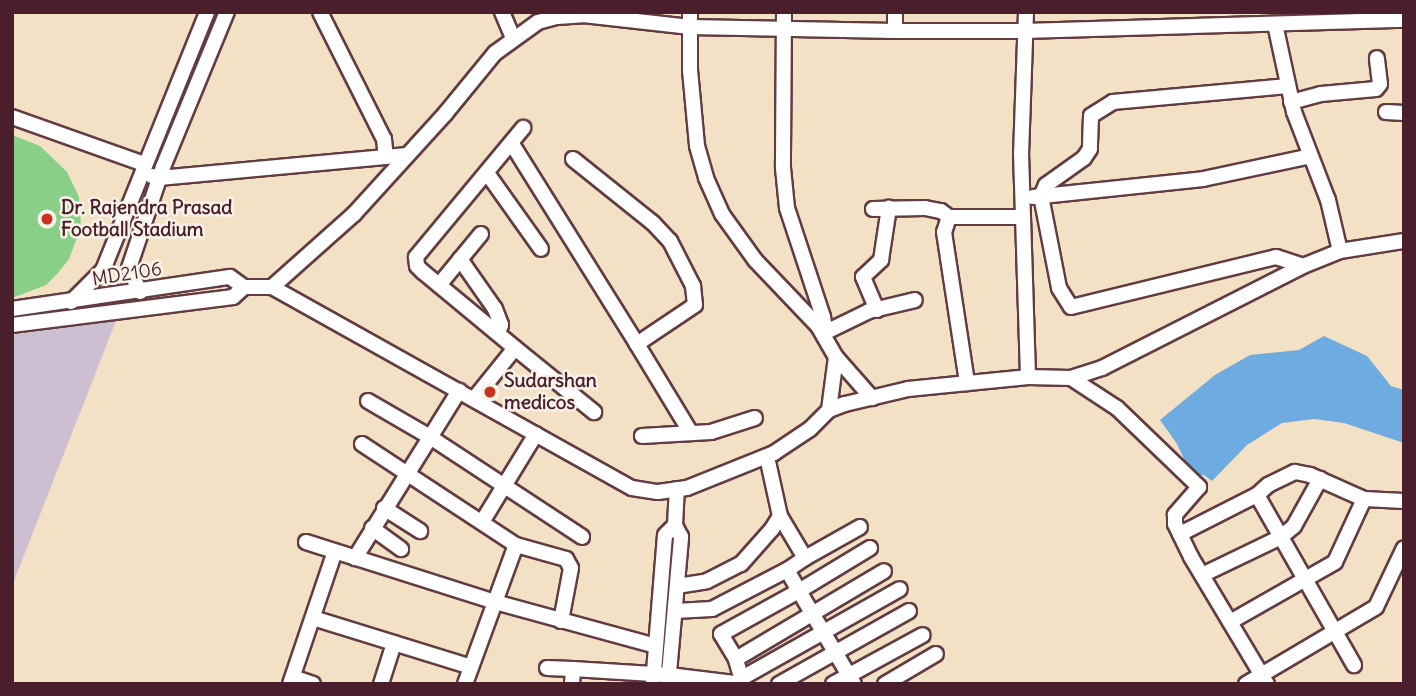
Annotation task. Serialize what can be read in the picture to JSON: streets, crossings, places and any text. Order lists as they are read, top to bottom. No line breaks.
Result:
{"streets":{"street":["MD2106"]},"places":["Dr. Rajendra Prasad Football Stadium","Sudarshan medicos"]}
